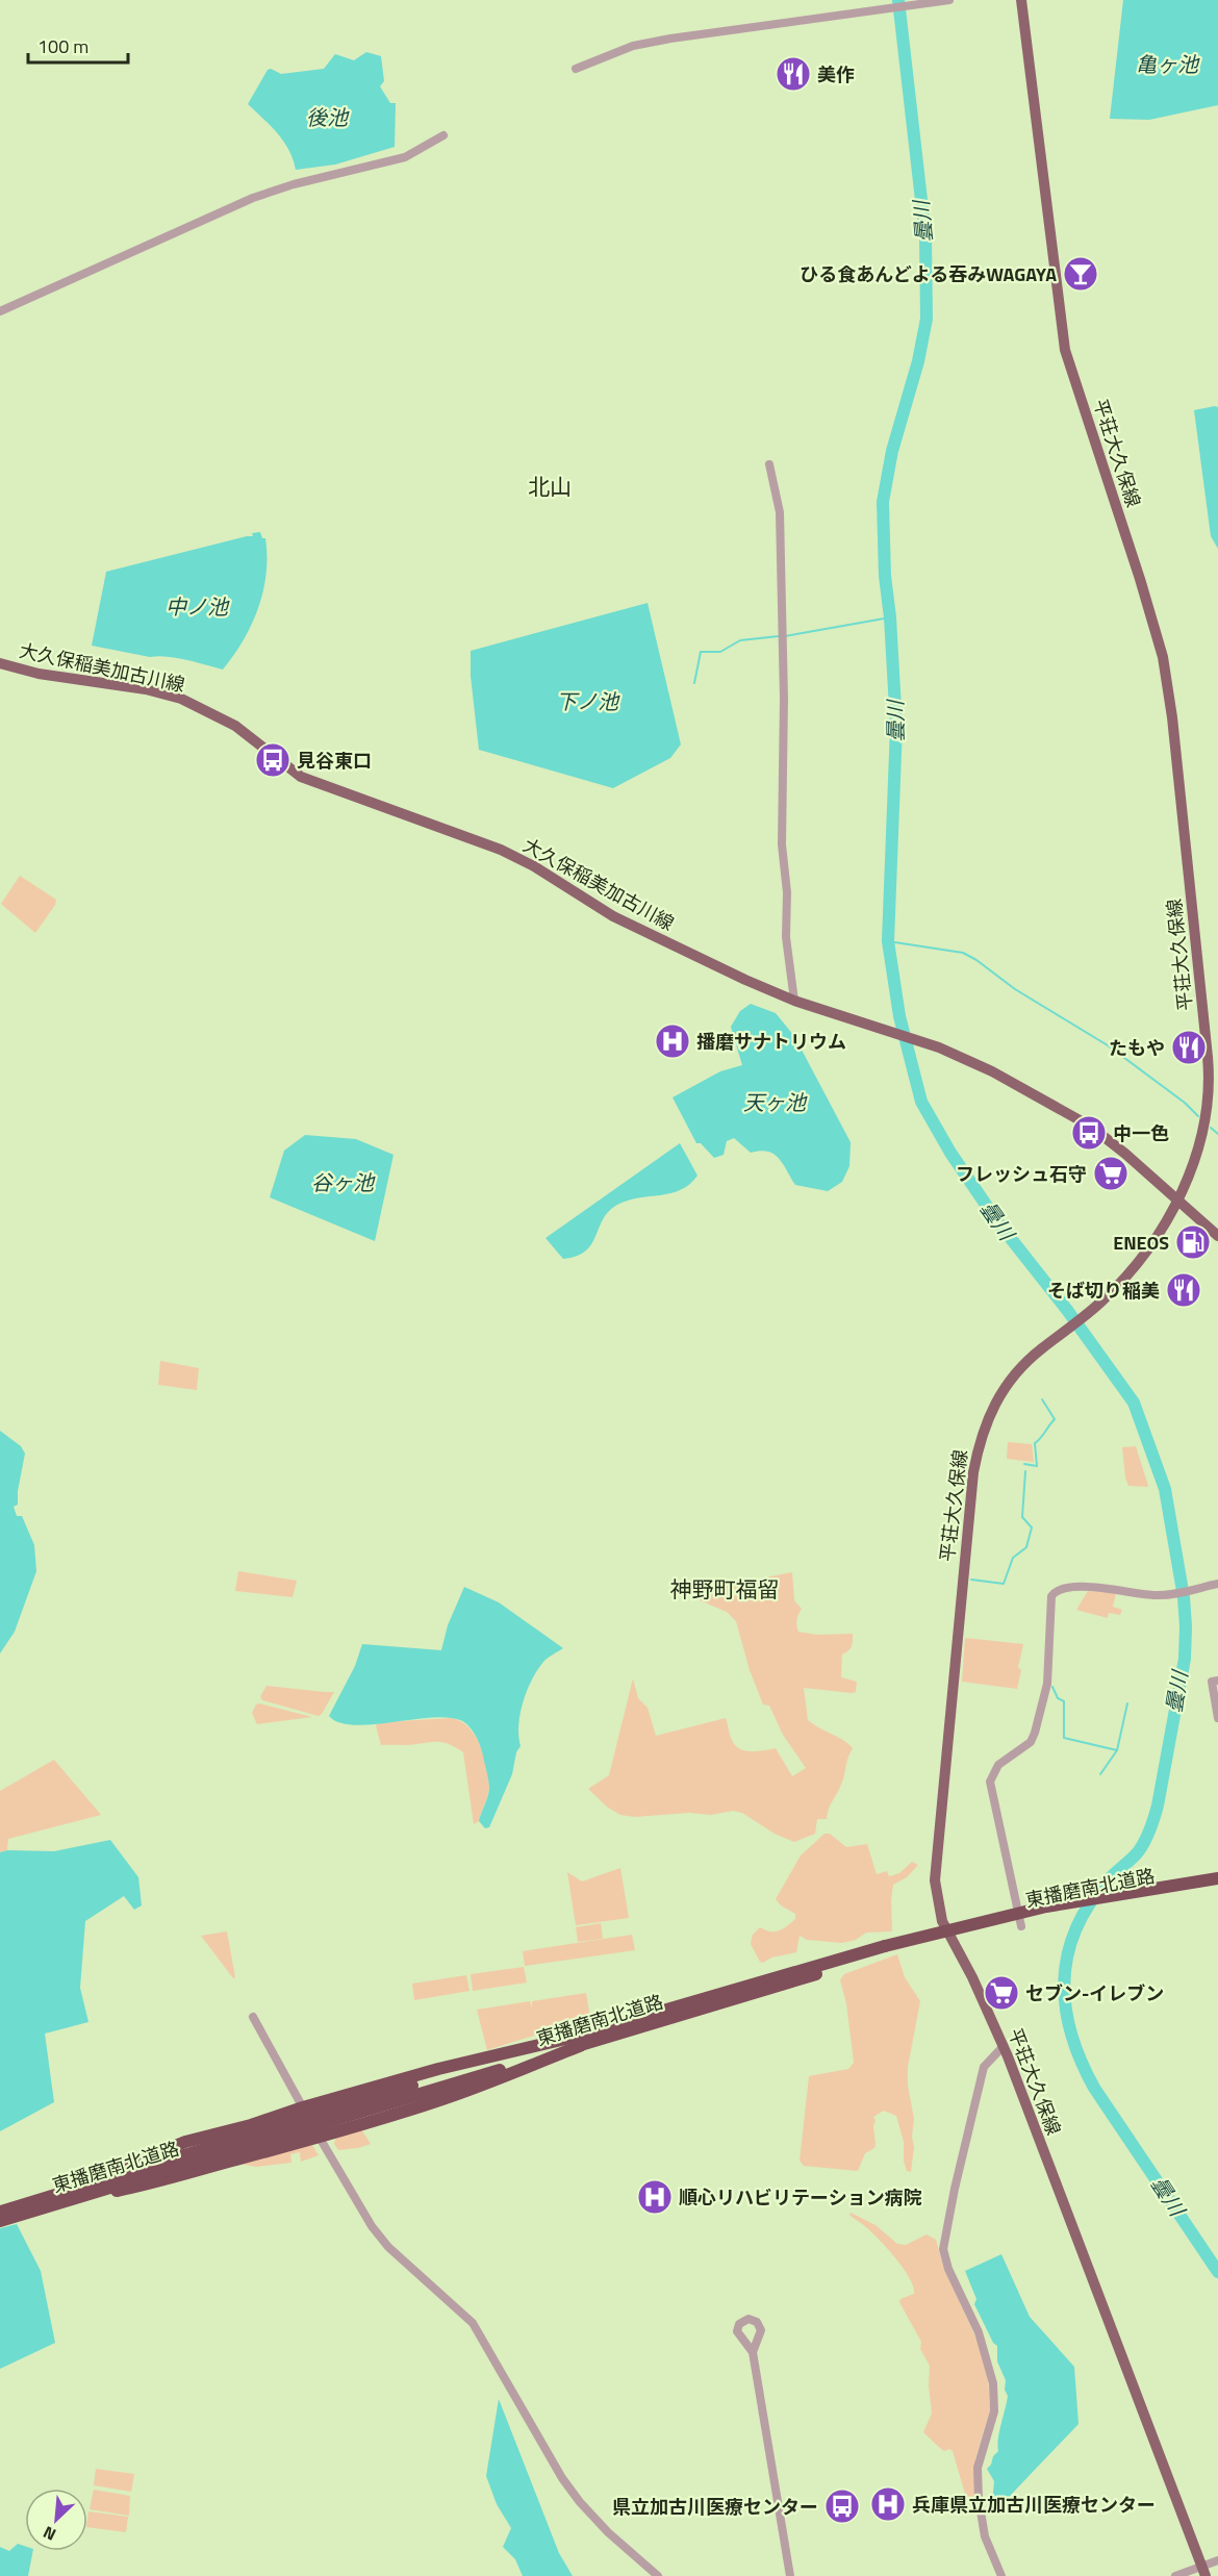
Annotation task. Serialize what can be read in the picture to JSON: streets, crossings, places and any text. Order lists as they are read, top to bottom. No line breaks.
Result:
{"streets":{"highway":["東播磨南北道路"],"main road":["平荘大久保線","大久保稲美加古川線"]},"crossings":[["平荘大久保線","大久保稲美加古川線"]],"districts":["北山","神野町福留"],"water":["亀ヶ池","後池","曇川","中ノ池","下ノ池","天ヶ池","谷ヶ池"],"places":{"restaurant":["美作","たもや","そば切り稲美"],"bar":["ひる食あんどよる吞みWAGAYA"],"bus stop":["見谷東口","中一色","県立加古川医療センター"],"hospital":["播磨サナトリウム","順心リハビリテーション病院","兵庫県立加古川医療センター"],"supermarket":["フレッシュ石守","セブン-イレブン"],"fuel station":["ENEOS"]},"scale_bar":"100 m","north":"bottom left"}
